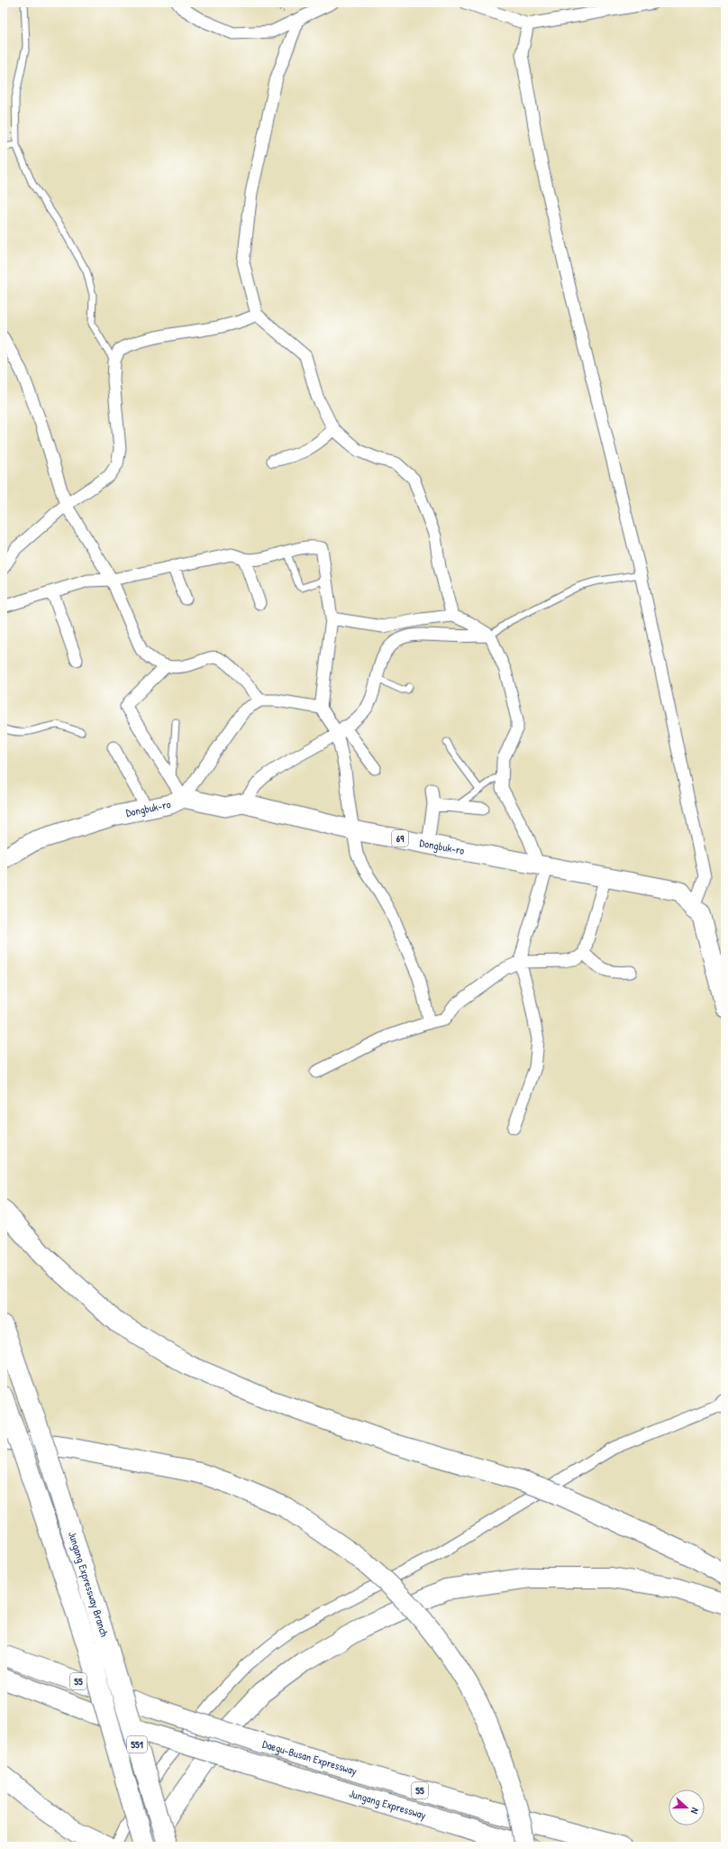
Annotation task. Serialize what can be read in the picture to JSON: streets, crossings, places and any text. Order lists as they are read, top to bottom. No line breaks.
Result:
{"streets":{"highway":["Jungang Expressway Branch","55","551","Daegu-Busan Expressway","Jungang Expressway"],"main road":["Dongbuk-ro","69"]},"north":"right"}
